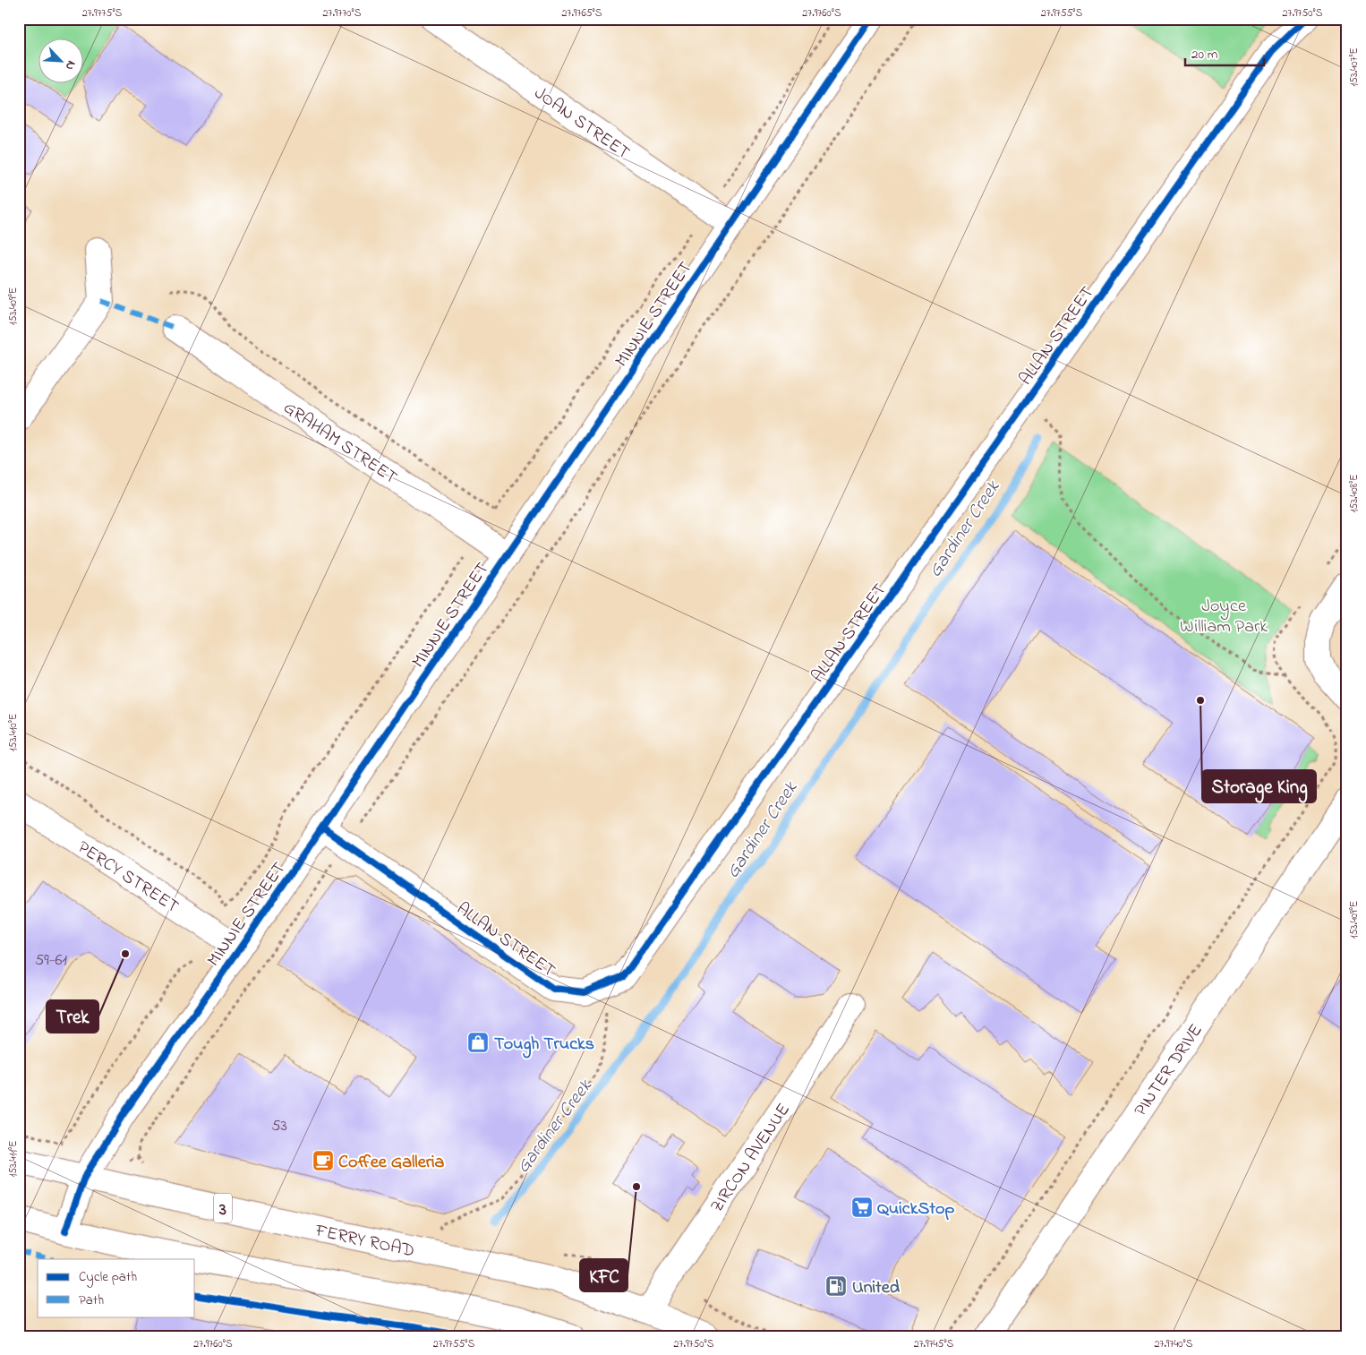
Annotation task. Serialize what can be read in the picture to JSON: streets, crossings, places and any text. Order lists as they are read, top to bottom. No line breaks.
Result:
{"streets":{"street":["JOAN STREET","MINNIE STREET","ALLAN STREET","GRAHAM STREET","PERCY STREET","PINTER DRIVE","ZIRCON AVENUE","3","FERRY ROAD"]},"crossings":[["JOAN STREET","MINNIE STREET"],["MINNIE STREET","ALLAN STREET"],["MINNIE STREET","GRAHAM STREET"],["MINNIE STREET","PERCY STREET"],["MINNIE STREET","FERRY ROAD"],["ZIRCON AVENUE","FERRY ROAD"]],"water":["Gardiner Creek"],"parks":["Joyce William Park"],"places":{"other":["Storage King","Trek","KFC"],"shop":["Tough Trucks"],"cafe":["Coffee Galleria"],"supermarket":["QuickStop"],"fuel station":["United"]},"house_numbers":["59-61","53"],"legend":["Cycle path","Path"],"scale_bar":"20 m","north":"bottom right","coordinates":["27.9775°S","27.9770°S","27.9765°S","27.9760°S","27.9755°S","27.9750°S","153.407°E","153.409°E","153.408°E","153.410°E","153.411°E","27.9745°S","27.9740°S"]}
